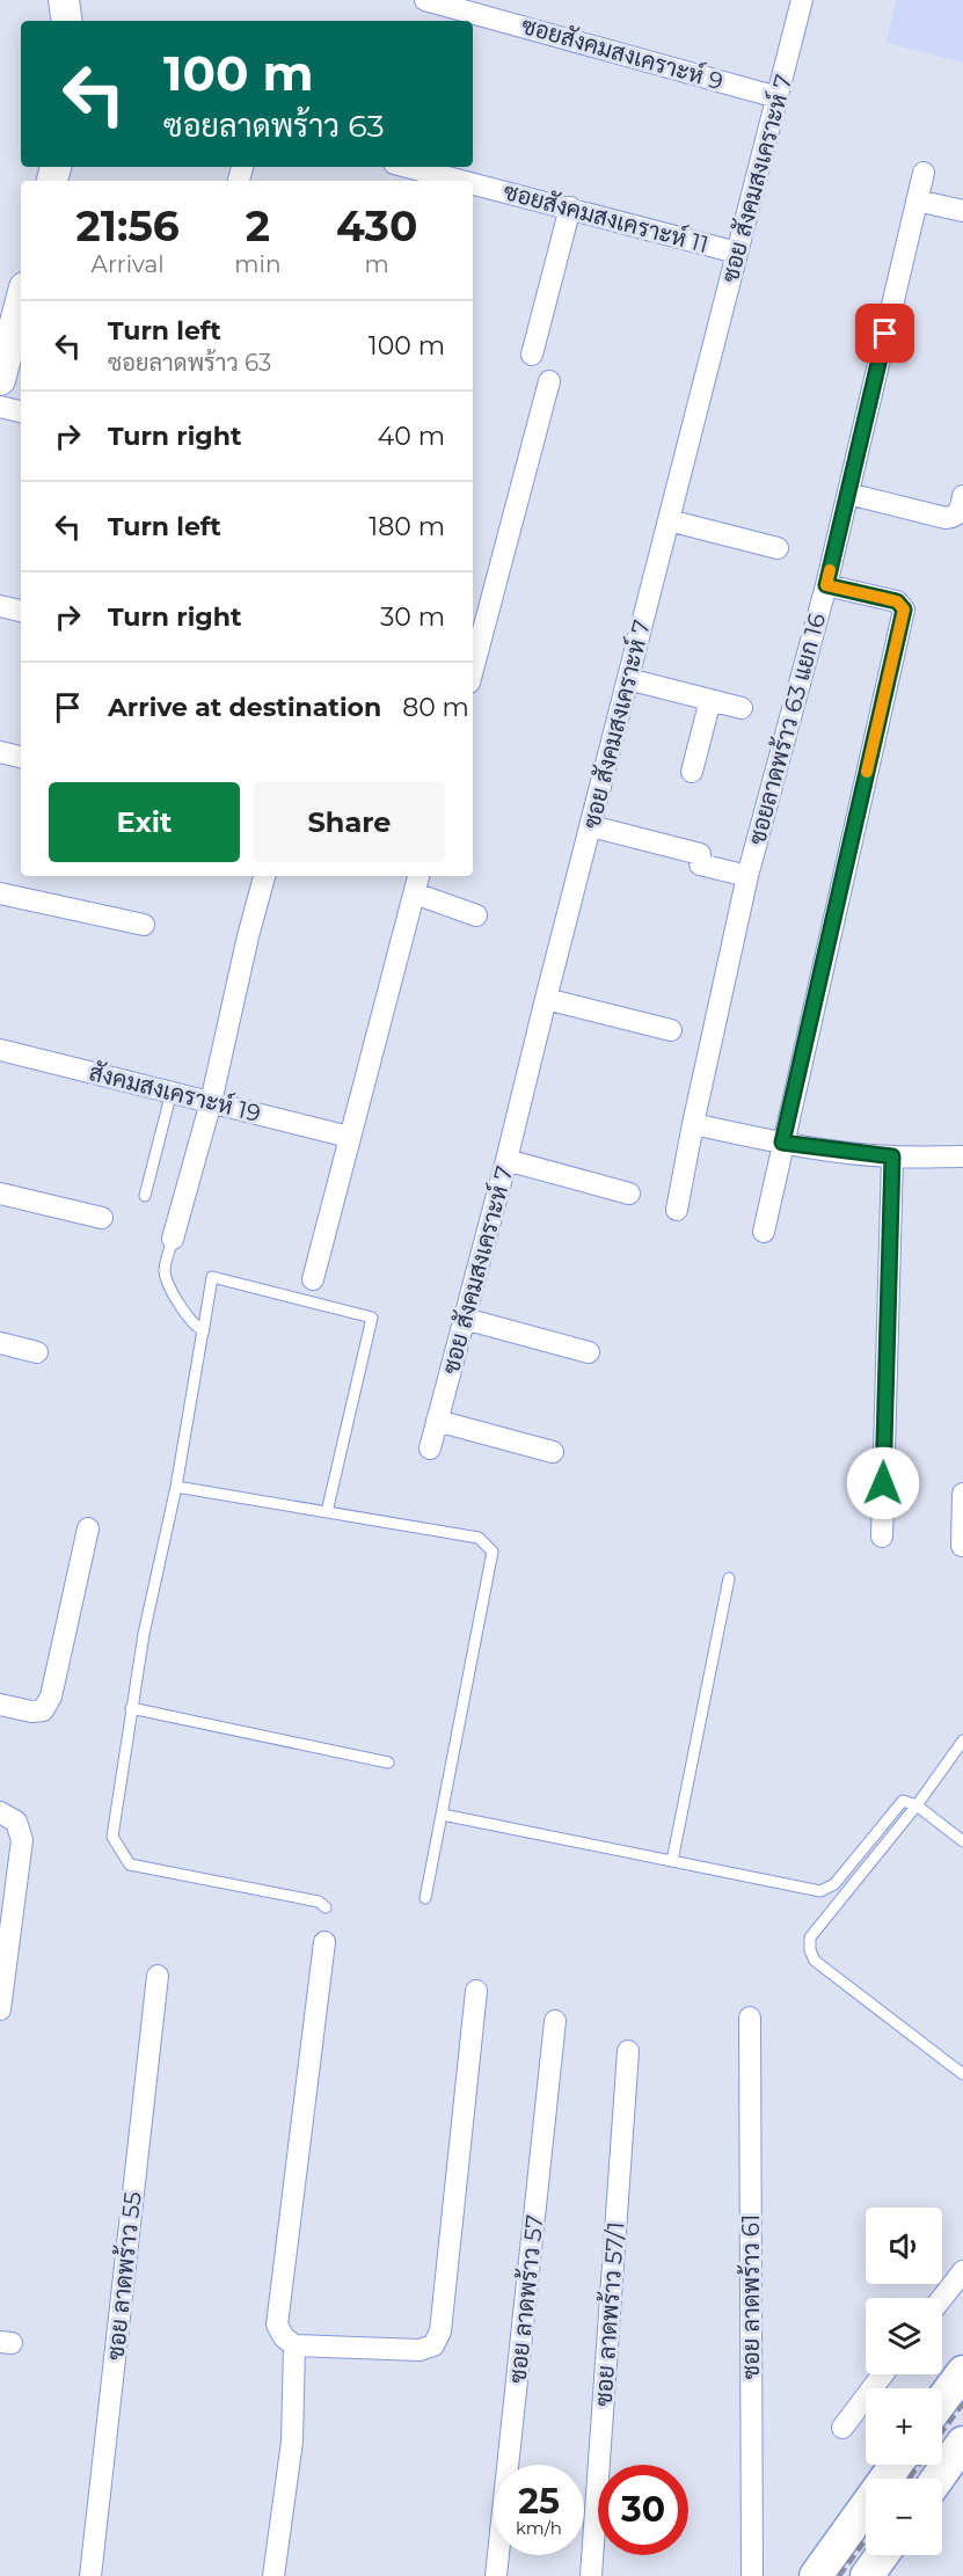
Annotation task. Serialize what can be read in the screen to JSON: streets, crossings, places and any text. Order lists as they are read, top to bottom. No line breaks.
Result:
{"streets":{"street":["ซอยสังคมสงเคราะห์ 9","ซอย สังคมสงเคราะห์ 7","ซอยสังคมสงเคราะห์ 11","ซอยลาดพร้าว 63 แยก 16","สังคมสงเคราะห์ 19","ซอย ลาดพร้าว 55","ซอย ลาดพร้าว 61","ซอย ลาดพร้าว 57","ซอย ลาดพร้าว 57/1"]},"crossings":[["ซอยสังคมสงเคราะห์ 9","ซอย สังคมสงเคราะห์ 7"],["ซอย สังคมสงเคราะห์ 7","ซอยสังคมสงเคราะห์ 11"]],"page":{"turn":["100 m","ซอยลาดพร้าว 63"],"eta":["21:56","Arrival","2","min","430","m"],"list":[{"name":"Turn left","note":"ซอยลาดพร้าว 63","value":"100 m"},{"name":"Turn right","value":"40 m"},{"name":"Turn left","value":"180 m"},{"name":"Turn right","value":"30 m"},{"name":"Arrive at destination","value":"80 m"}],"buttons":["Exit","Share"],"map_buttons":["+","−"],"speed":"25 km/h","limit":"30"}}
